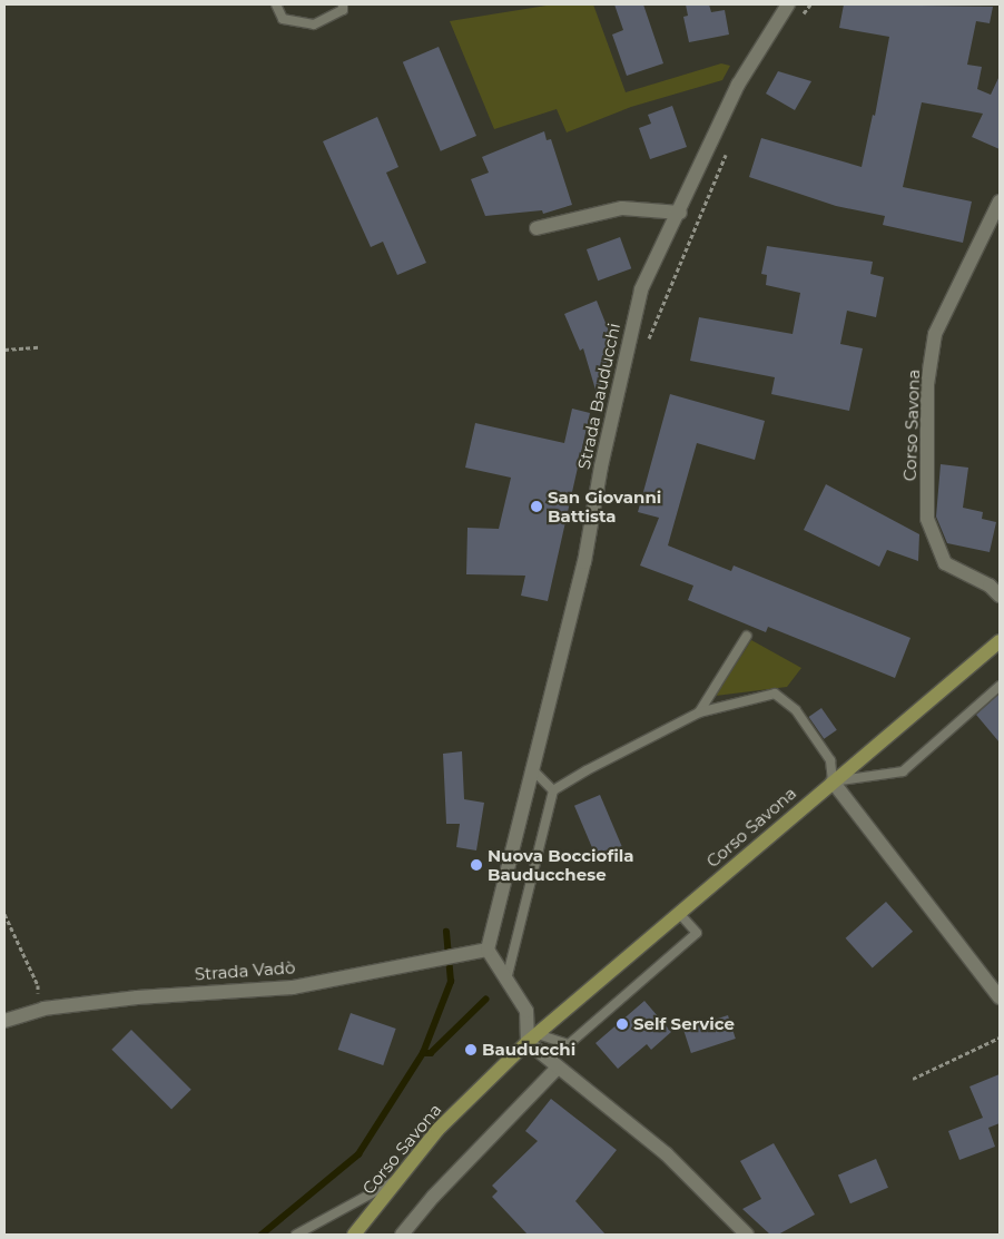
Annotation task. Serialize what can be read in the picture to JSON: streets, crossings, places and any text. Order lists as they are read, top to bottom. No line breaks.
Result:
{"streets":{"main road":["Corso Savona"],"street":["Strada Bauducchi","Strada Vadò"]},"crossings":[["Strada Bauducchi","Strada Vadò"]],"places":["San Giovanni Battista","Nuova Bocciofila Bauducchese","Self Service","Bauducchi"]}
